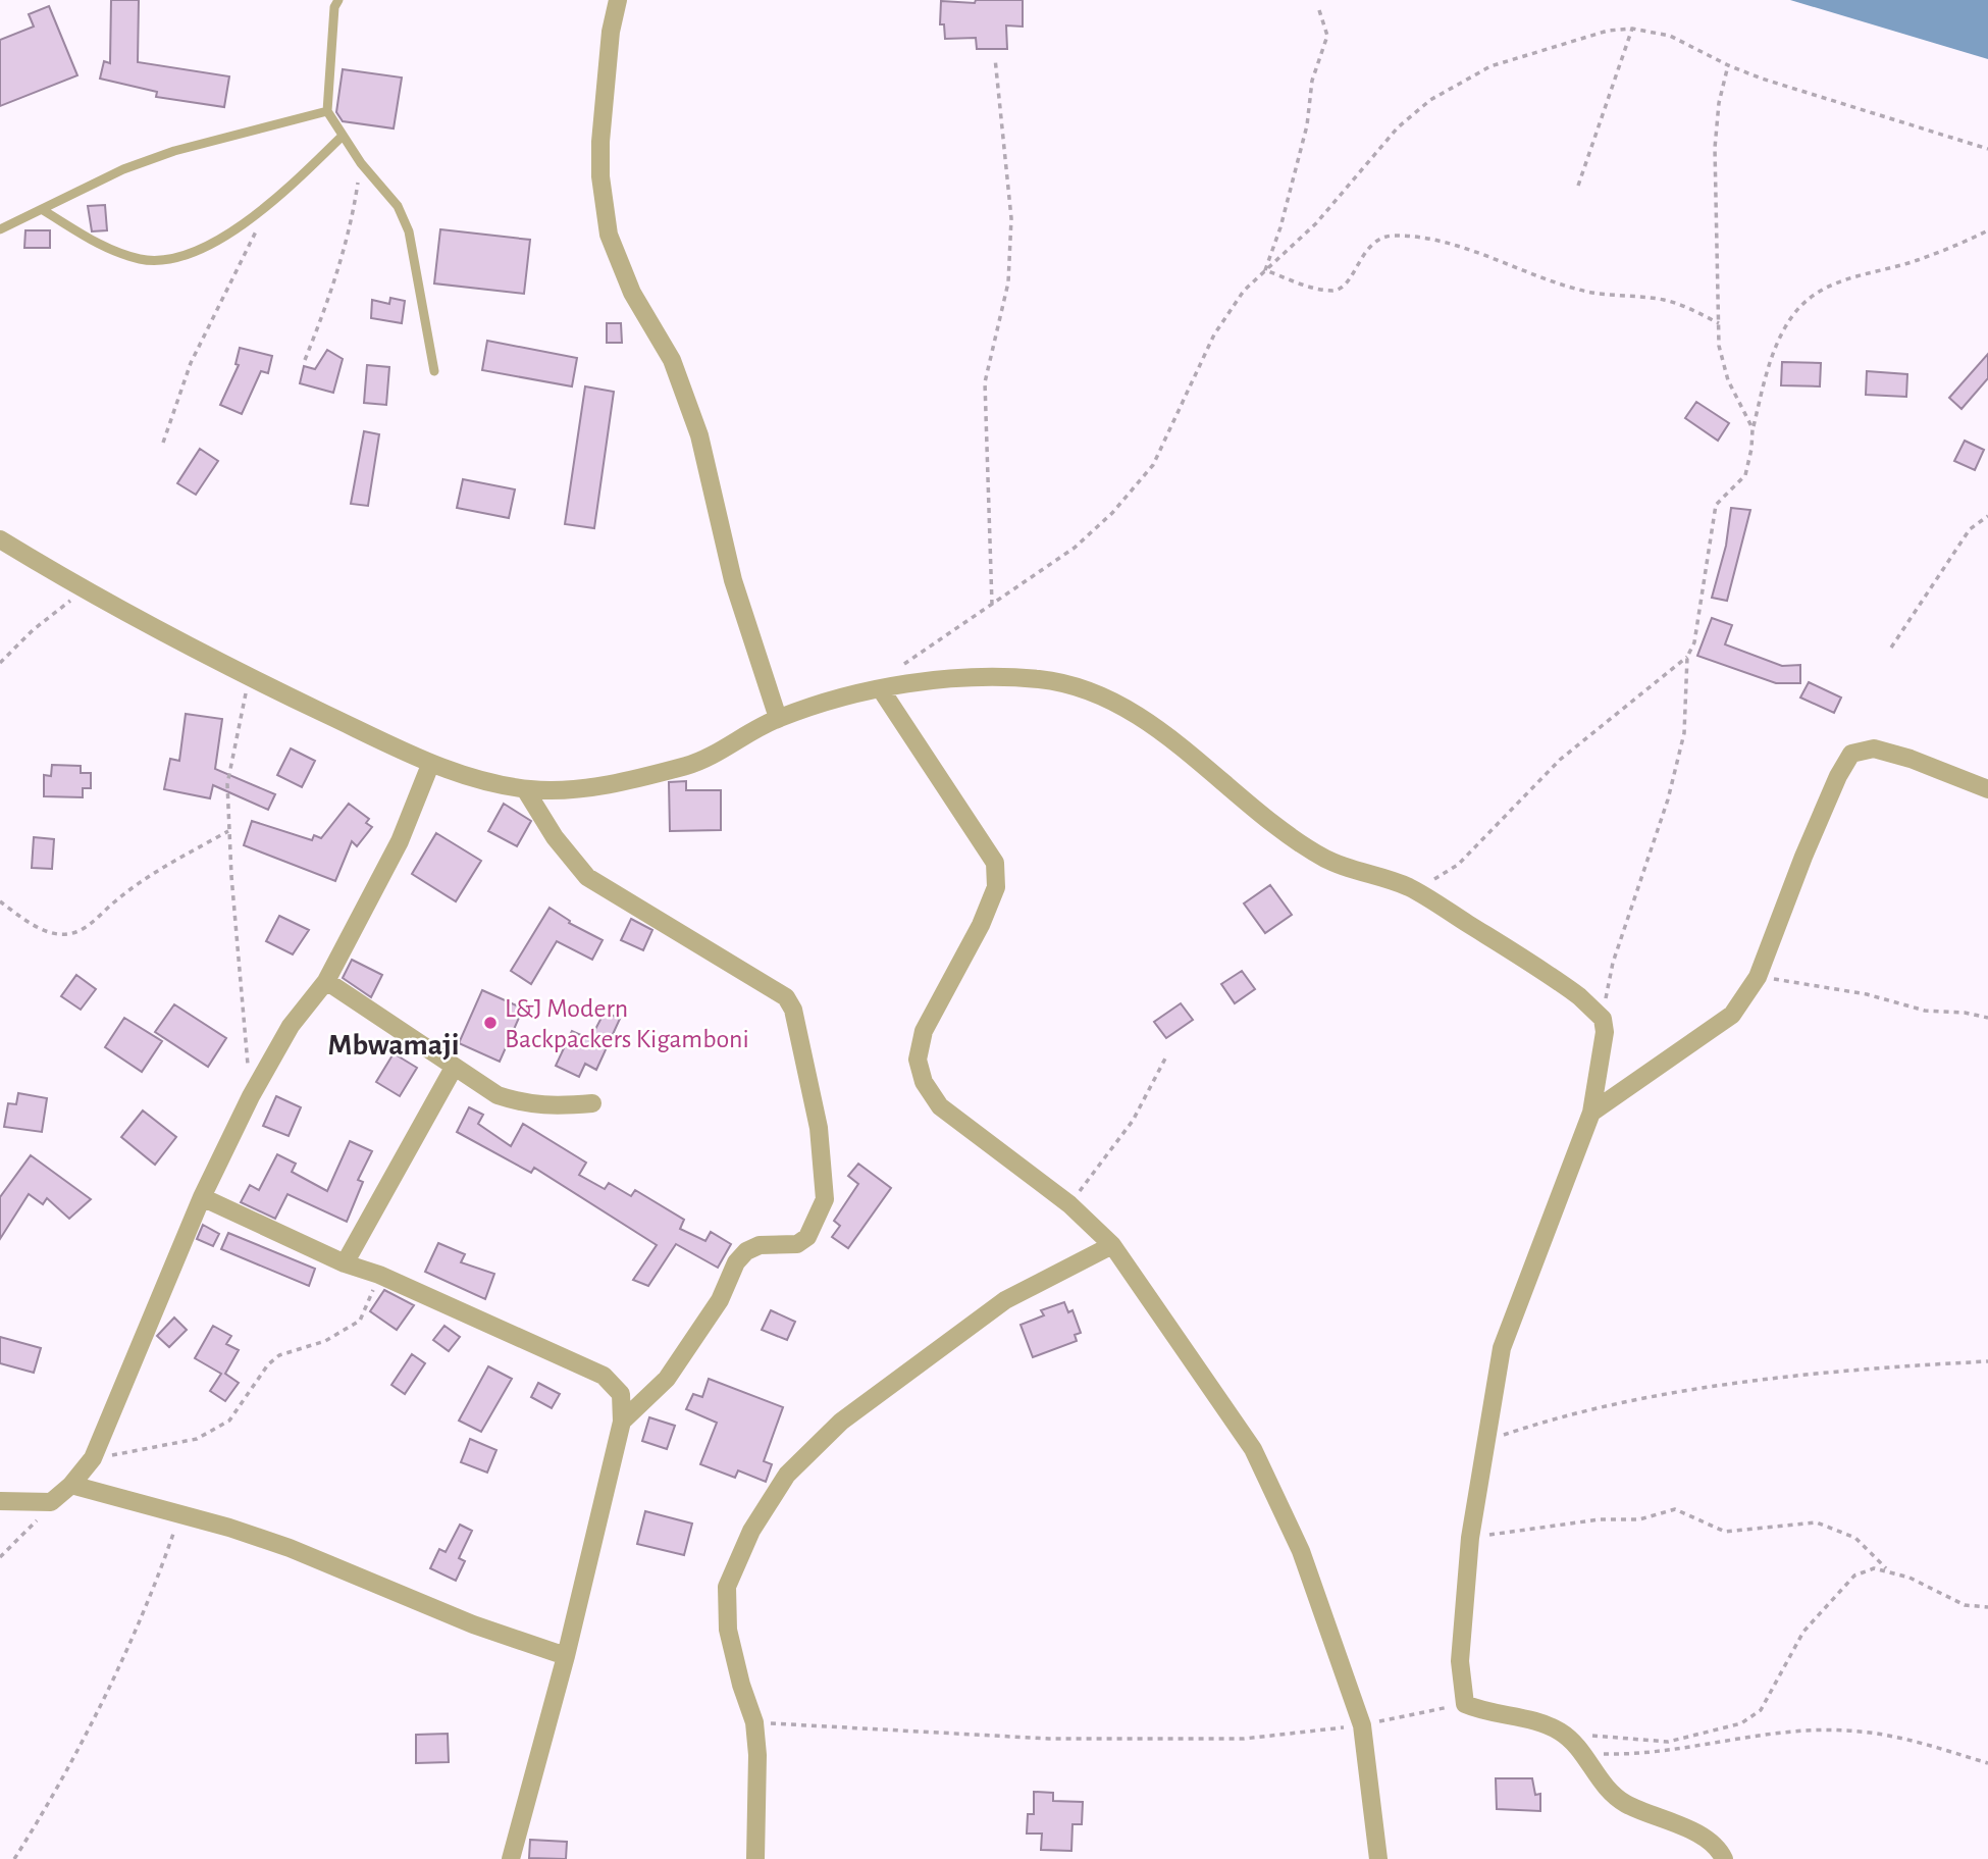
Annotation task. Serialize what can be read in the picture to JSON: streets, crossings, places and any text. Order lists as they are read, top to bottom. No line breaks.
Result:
{"districts":["Mbwamaji"],"places":["L&J Modern Backpackers Kigamboni"]}
